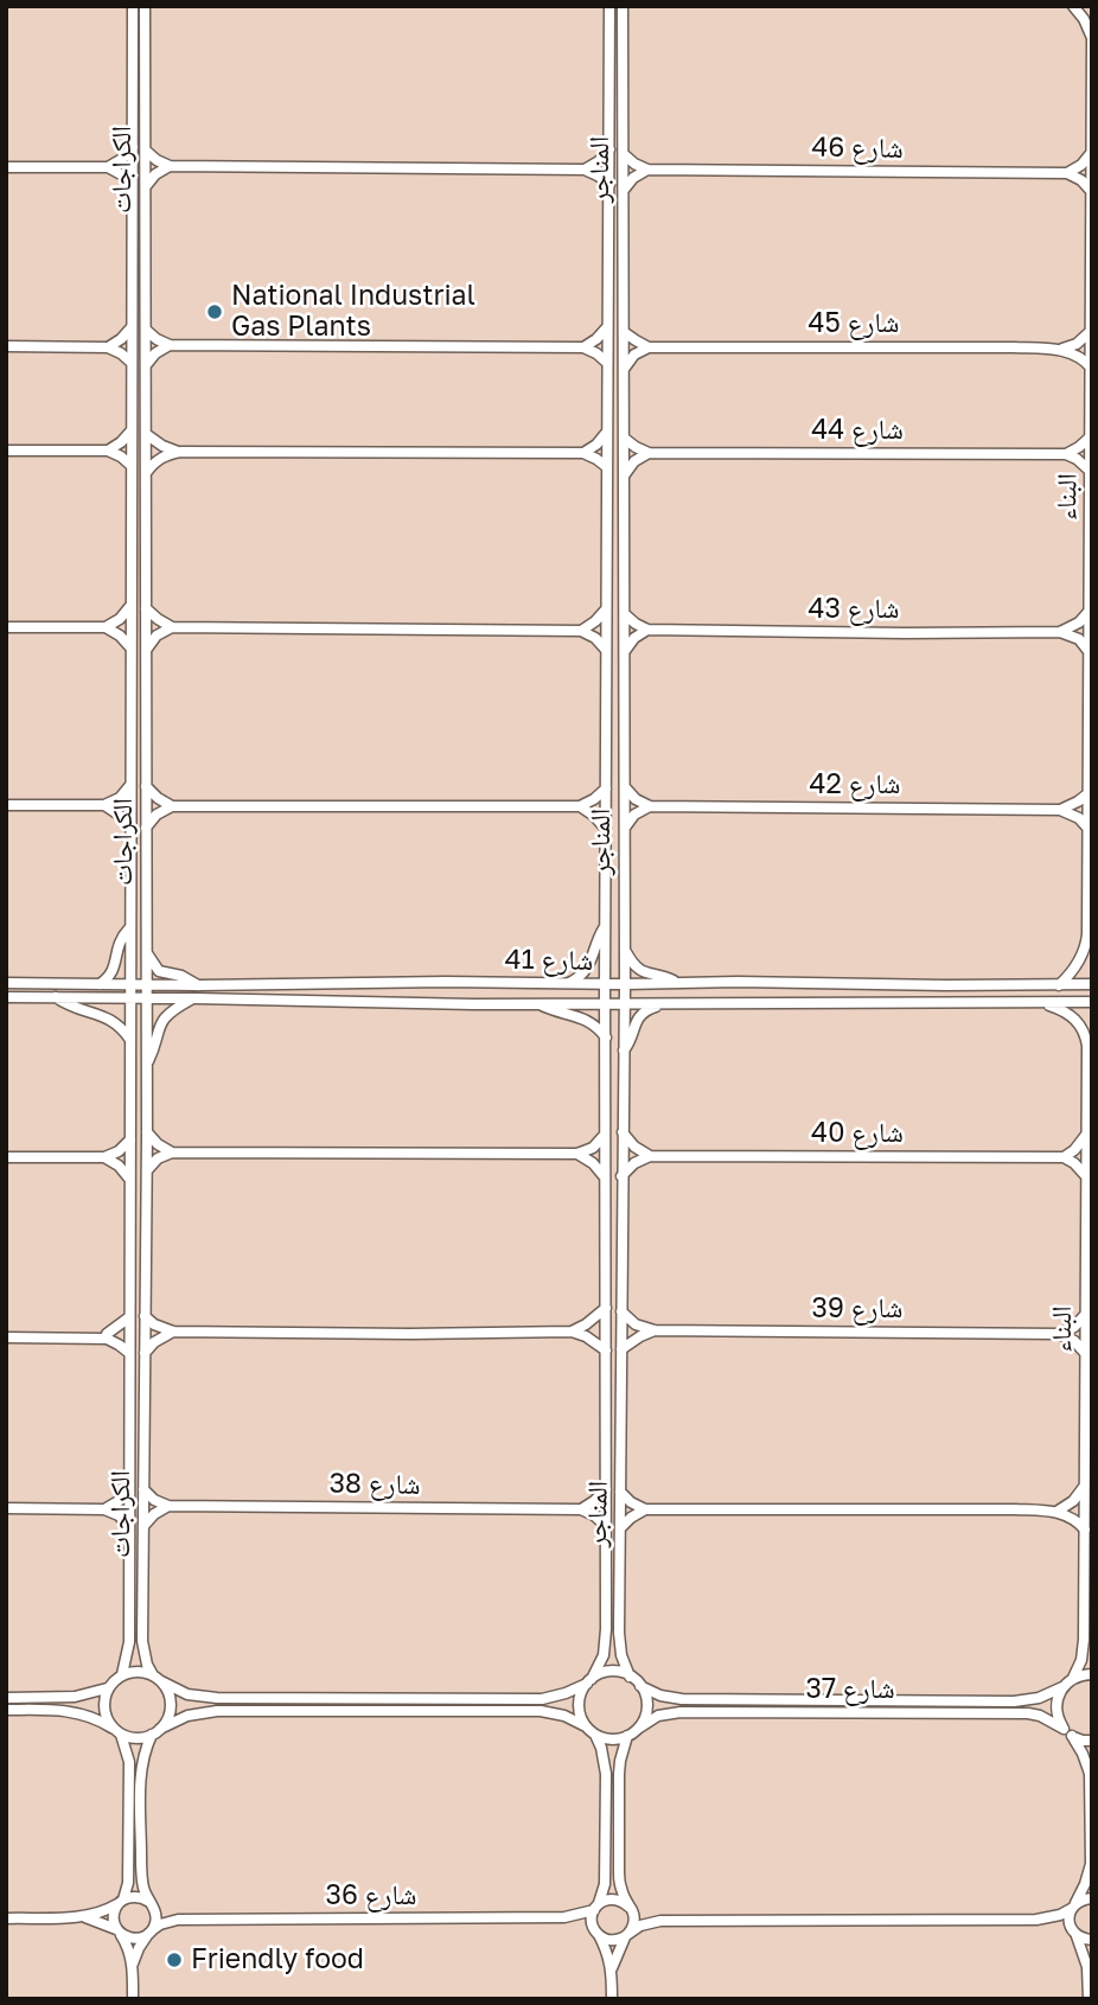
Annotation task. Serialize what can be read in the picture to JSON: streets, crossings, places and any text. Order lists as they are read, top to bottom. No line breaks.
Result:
{"streets":{"street":["شارع 46","الكراجات","المناجر","شارع 45","شارع 44","البناء","شارع 43","شارع 42","شارع 41","شارع 40","شارع 39","شارع 38","شارع 37","شارع 36"]},"crossings":[["الكراجات","شارع 41"],["المناجر","شارع 41"],["المناجر","شارع 37"],["شارع 45","البناء"],["البناء","شارع 41"]],"places":["National Industrial Gas Plants","Friendly food"]}
